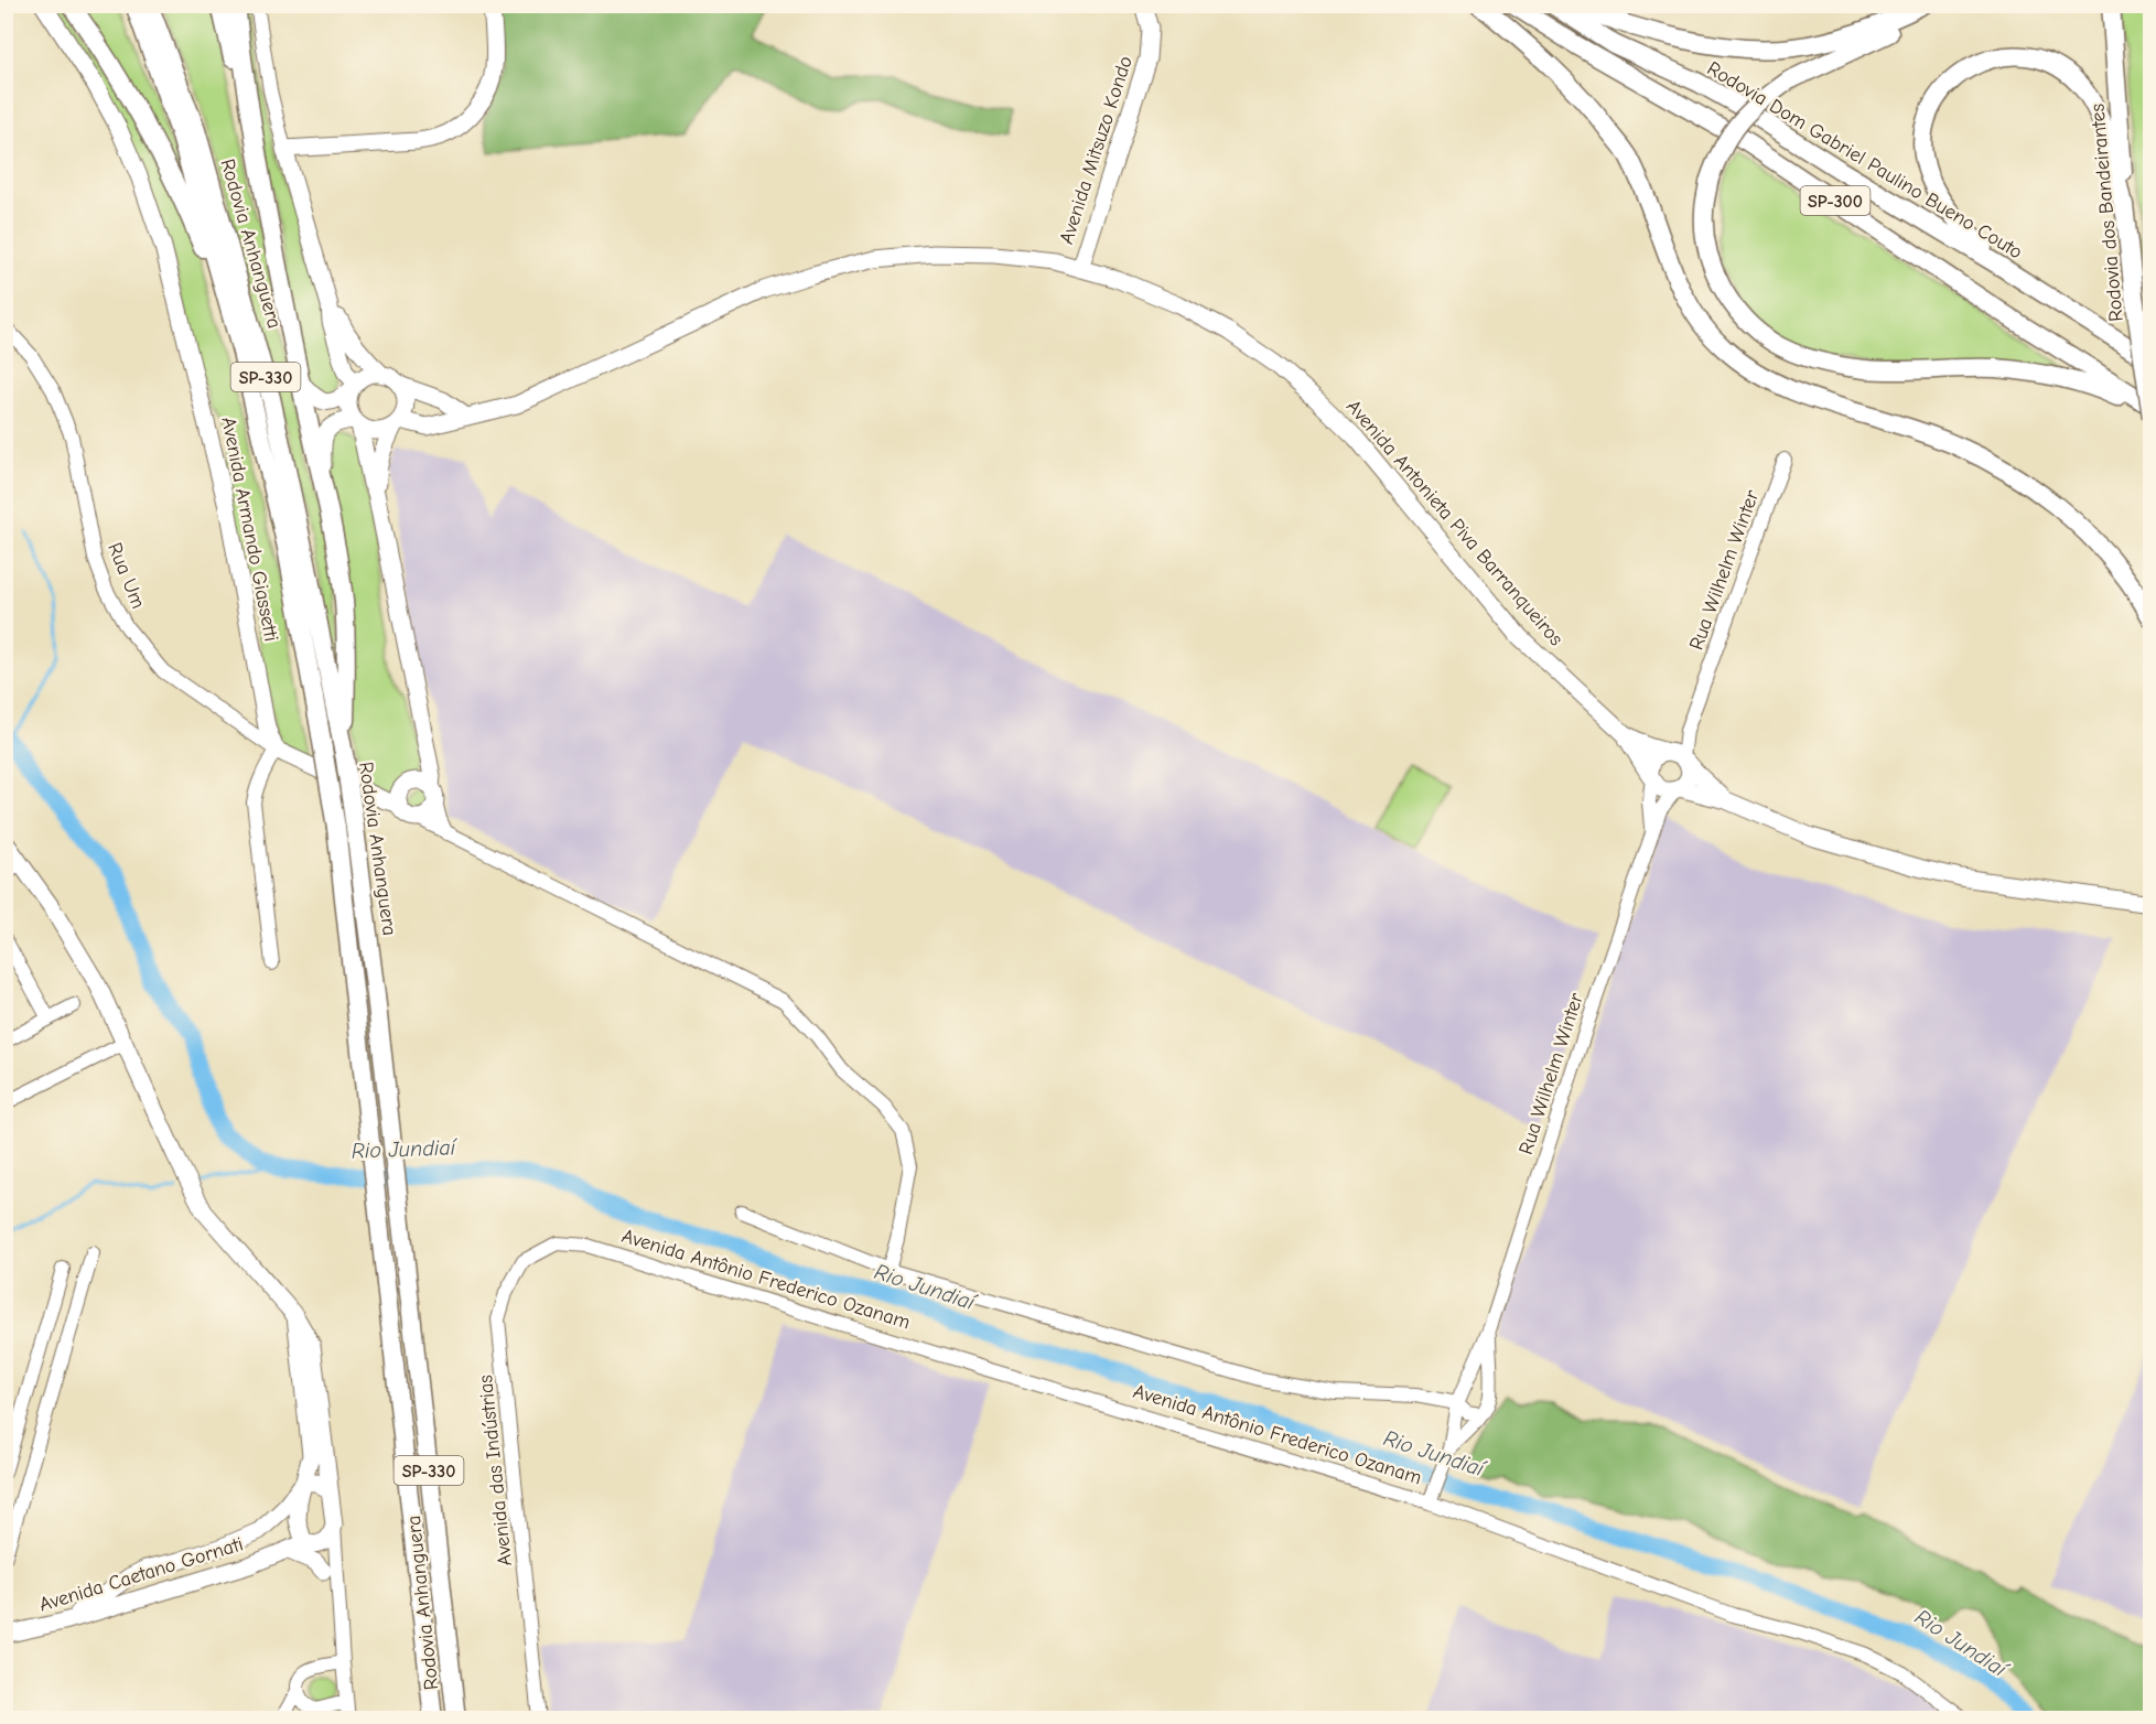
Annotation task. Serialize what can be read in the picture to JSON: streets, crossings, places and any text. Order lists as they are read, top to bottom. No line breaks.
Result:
{"streets":{"highway":["Rodovia Dom Gabriel Paulino Bueno Couto","SP-300","Rodovia dos Bandeirantes","Rodovia Anhanguera","SP-330"],"main road":["Avenida Mitsuzo Kondo","Avenida Antonieta Piva Barranqueiros","Avenida Armando Giassetti","Avenida Caetano Gornati"],"street":["Rua Wilhelm Winter","Rua Um","Avenida Antônio Frederico Ozanam","Avenida das Indústrias"]},"crossings":[["Avenida Mitsuzo Kondo","Avenida Antonieta Piva Barranqueiros"],["Avenida Armando Giassetti","Rua Um"],["Avenida Antônio Frederico Ozanam","Avenida das Indústrias"]],"water":["Rio Jundiaí"]}
